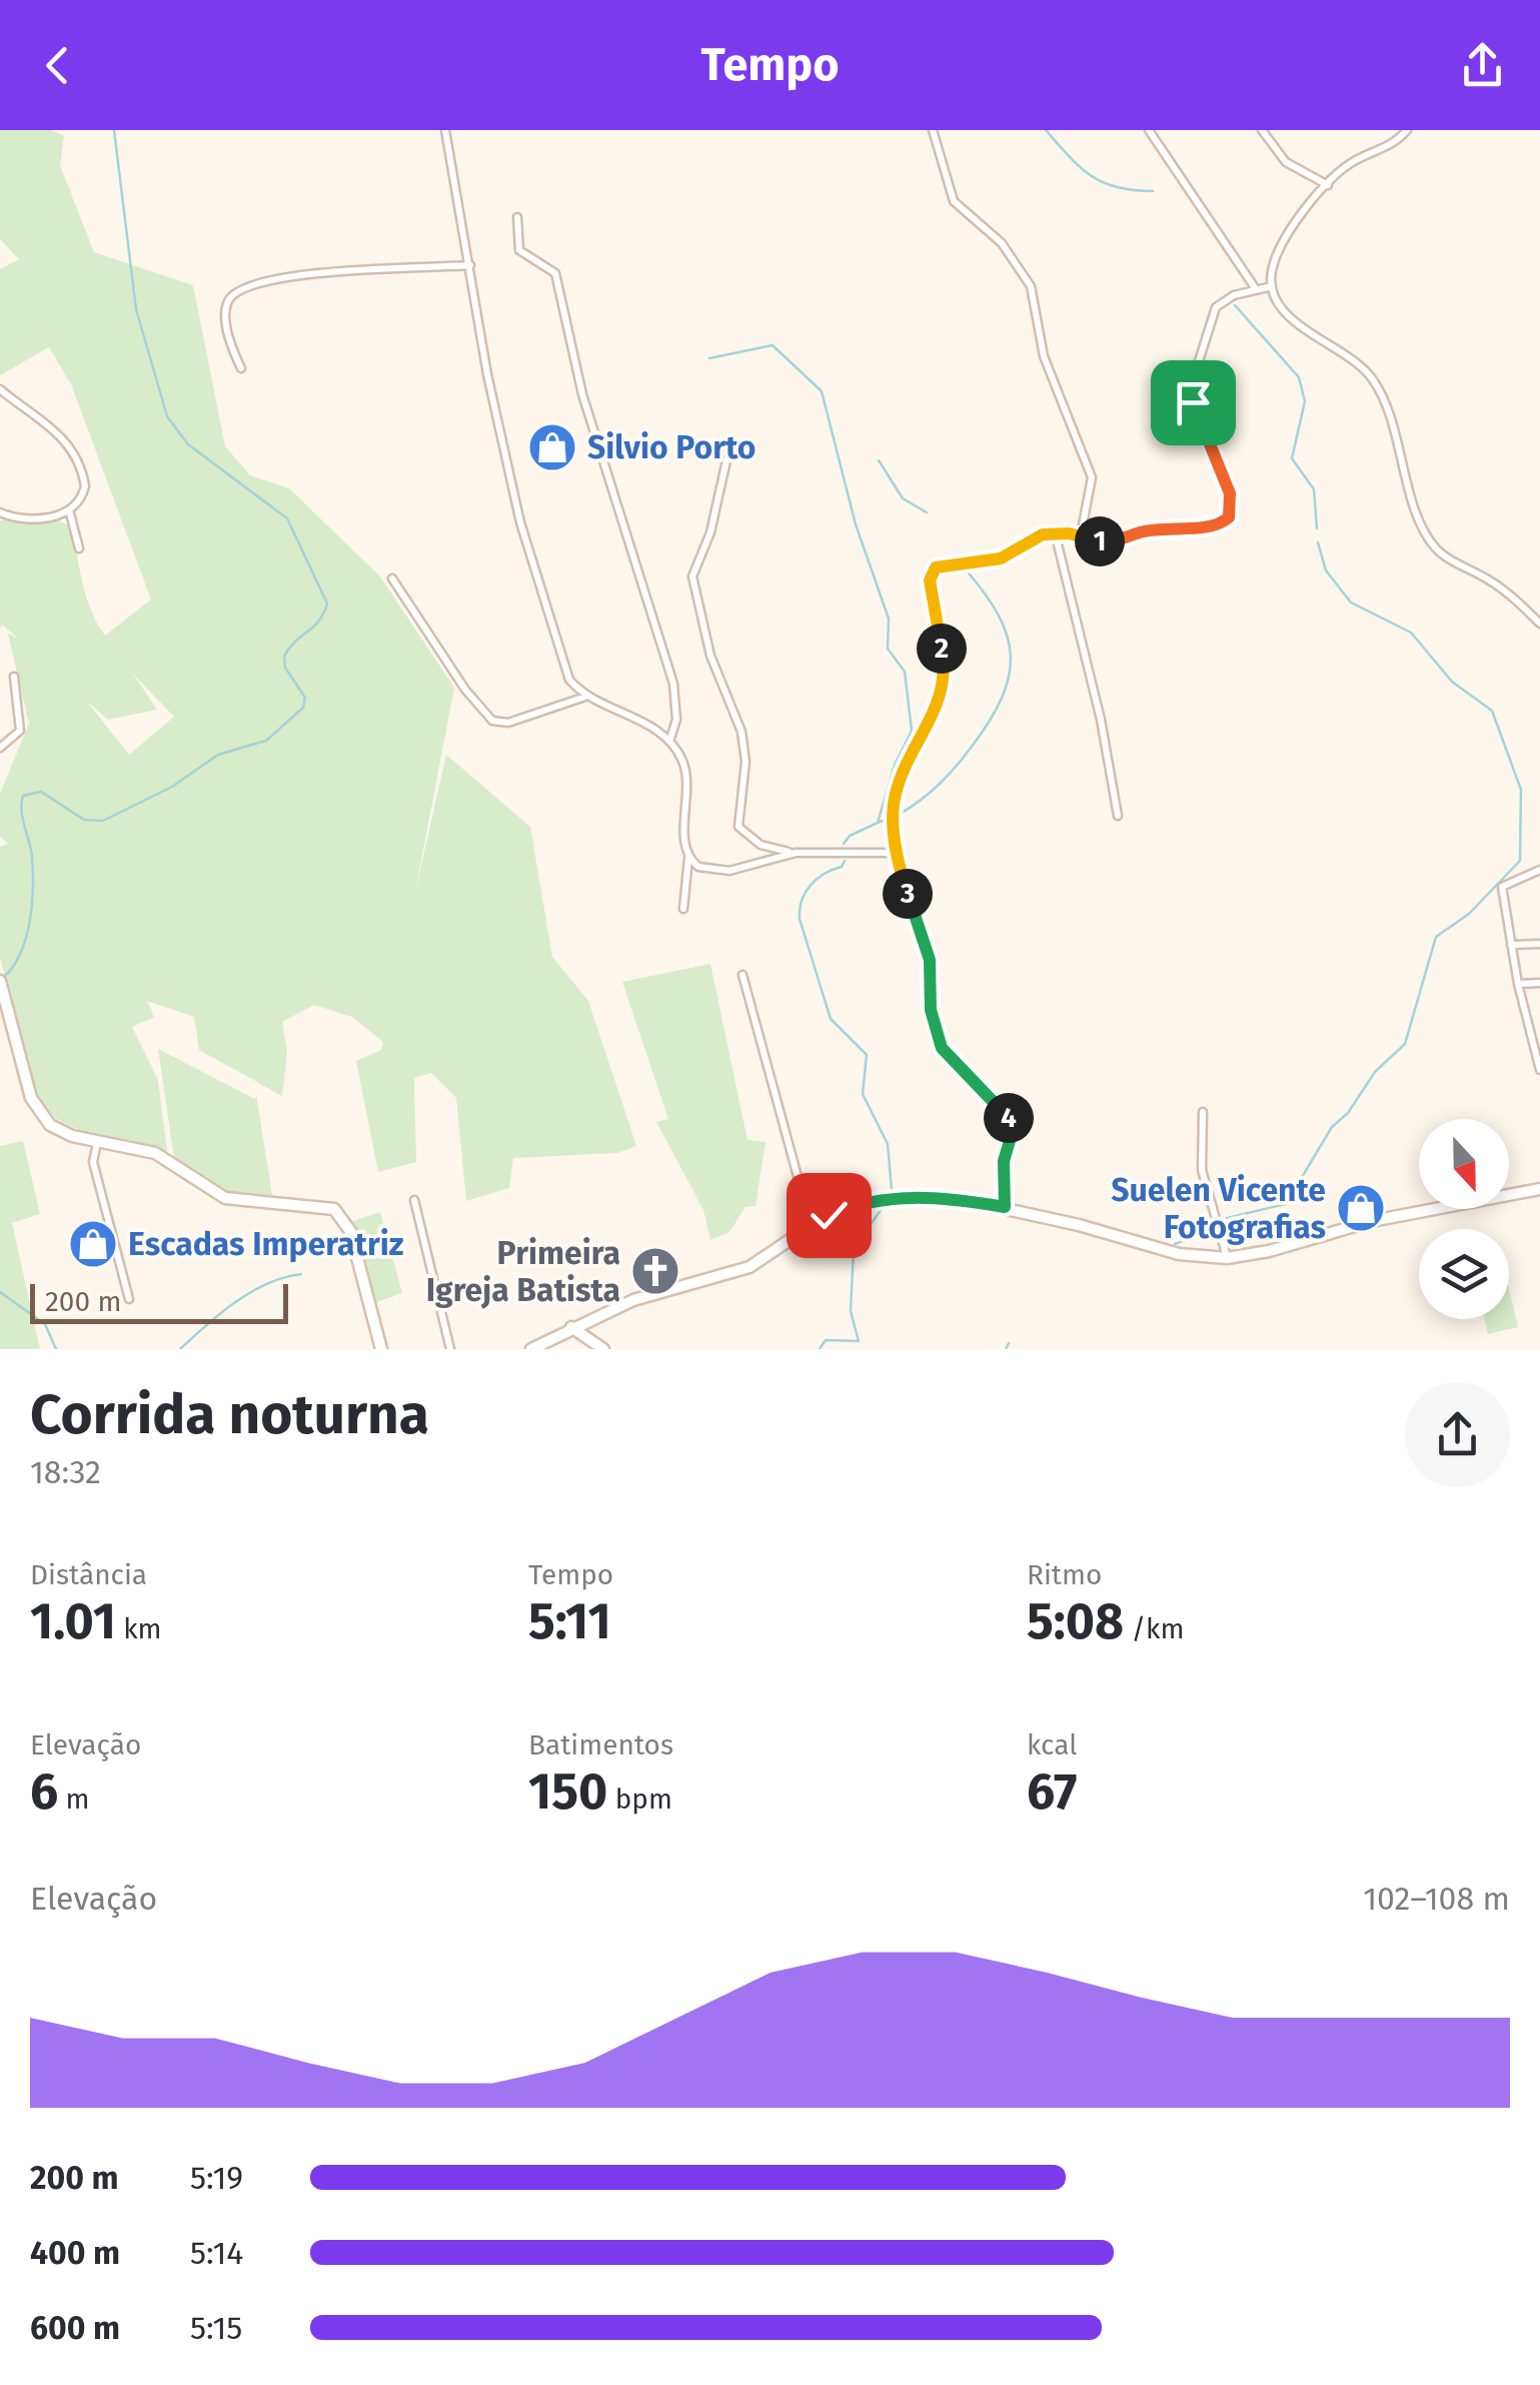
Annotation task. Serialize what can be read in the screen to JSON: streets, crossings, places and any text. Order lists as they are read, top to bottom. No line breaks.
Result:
{"places":{"shop":["Silvio Porto","Suelen Vicente Fotografias","Escadas Imperatriz"],"church":["Primeira Igreja Batista"]},"scale_bar":"200 m","north":"bottom","page":{"header":"Tempo","pins":["1","2","3","4"],"scale":"200 m","heading":["Corrida noturna","18:32"],"stats":[["Distância","1.01 km"],["Tempo","5:11"],["Ritmo","5:08 /km"],["Elevação","6 m"],["Batimentos","150 bpm"],["kcal","67"]],"chart":["Elevação","102–108 m"],"list":[{"name":"200 m","note":"5:19"},{"name":"400 m","note":"5:14"},{"name":"600 m","note":"5:15"}]}}
